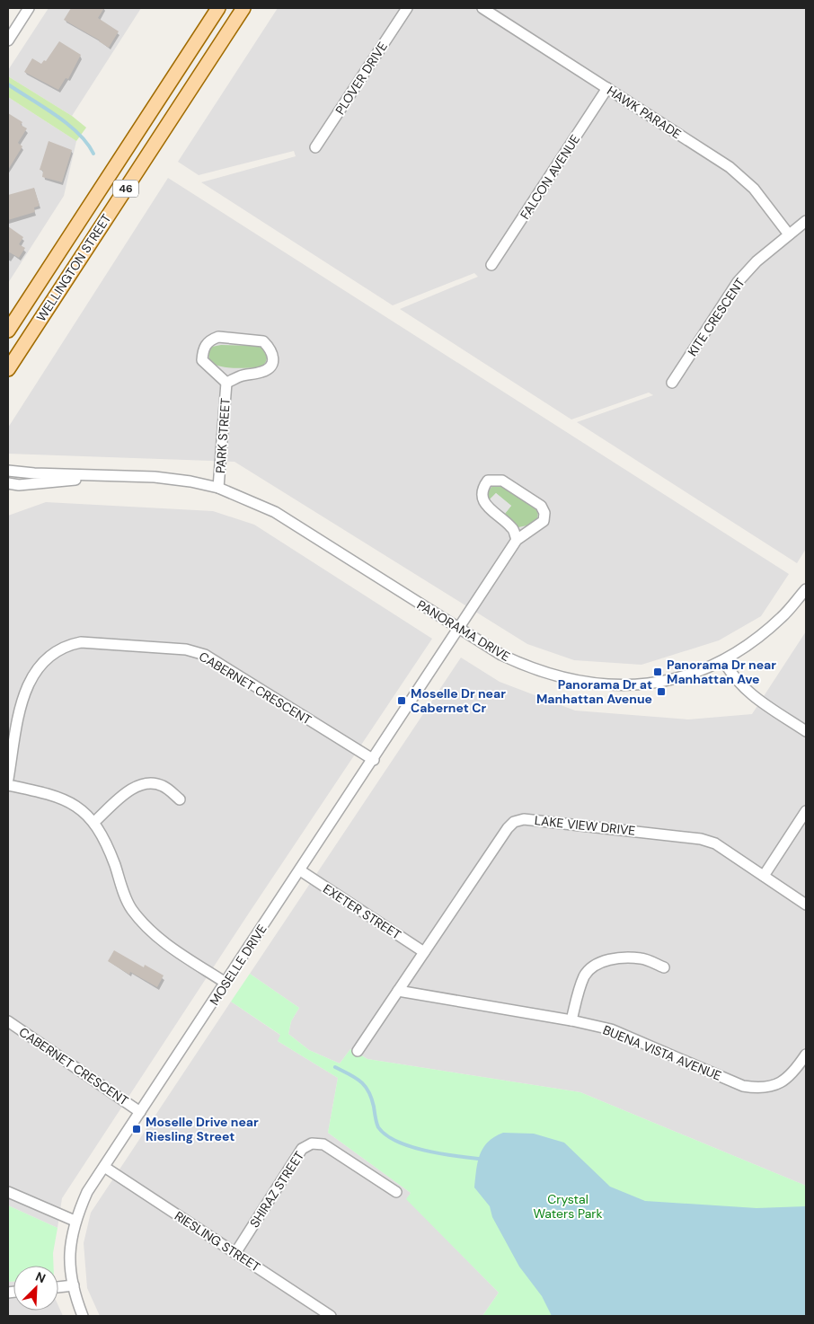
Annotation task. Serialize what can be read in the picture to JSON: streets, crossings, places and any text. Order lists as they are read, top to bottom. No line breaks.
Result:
{"streets":{"main road":["46","WELLINGTON STREET"],"street":["PLOVER DRIVE","HAWK PARADE","FALCON AVENUE","KITE CRESCENT","PARK STREET","PANORAMA DRIVE","CABERNET CRESCENT","LAKE VIEW DRIVE","EXETER STREET","MOSELLE DRIVE","BUENA VISTA AVENUE","SHIRAZ STREET","RIESLING STREET"]},"crossings":[["HAWK PARADE","FALCON AVENUE"],["HAWK PARADE","KITE CRESCENT"],["PARK STREET","PANORAMA DRIVE"],["PANORAMA DRIVE","MOSELLE DRIVE"],["CABERNET CRESCENT","MOSELLE DRIVE"],["LAKE VIEW DRIVE","EXETER STREET"],["LAKE VIEW DRIVE","BUENA VISTA AVENUE"],["EXETER STREET","MOSELLE DRIVE"],["MOSELLE DRIVE","RIESLING STREET"],["SHIRAZ STREET","RIESLING STREET"]],"parks":["Crystal Waters Park"],"places":{"transit":["Panorama Dr near Manhattan Ave","Panorama Dr at Manhattan Avenue","Moselle Dr near Cabernet Cr","Moselle Drive near Riesling Street"]},"north":"top right"}
